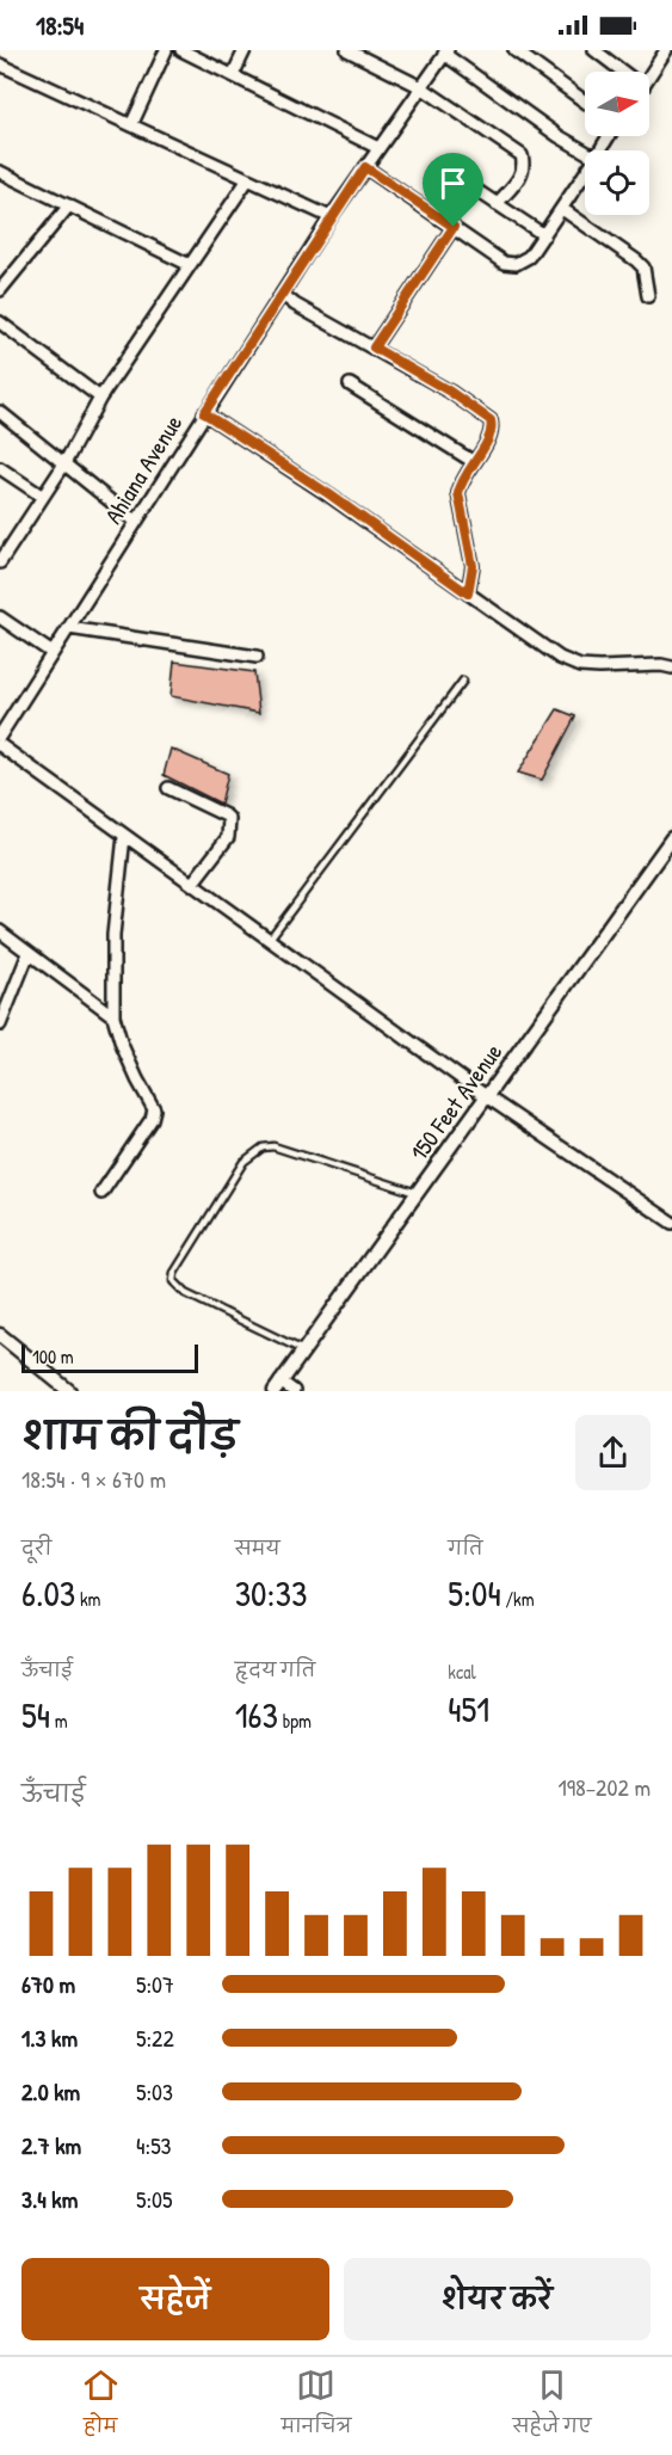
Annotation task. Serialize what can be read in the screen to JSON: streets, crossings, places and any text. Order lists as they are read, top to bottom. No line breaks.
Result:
{"streets":{"street":["Ahiana Avenue","150 Feet Avenue"]},"scale_bar":"100 m","north":"right","page":{"status":"18:54","scale":"100 m","heading":["शाम की दौड़","18:54 · 9 × 670 m"],"stats":[["दूरी","6.03 km"],["समय","30:33"],["गति","5:04 /km"],["ऊँचाई","54 m"],["हृदय गति","163 bpm"],["kcal","451"]],"chart":["ऊँचाई","198–202 m"],"list":[{"name":"670 m","note":"5:07"},{"name":"1.3 km","note":"5:22"},{"name":"2.0 km","note":"5:03"},{"name":"2.7 km","note":"4:53"},{"name":"3.4 km","note":"5:05"}],"buttons":["सहेजें","शेयर करें"],"tabs":["होम","मानचित्र","सहेजे गए"]}}
